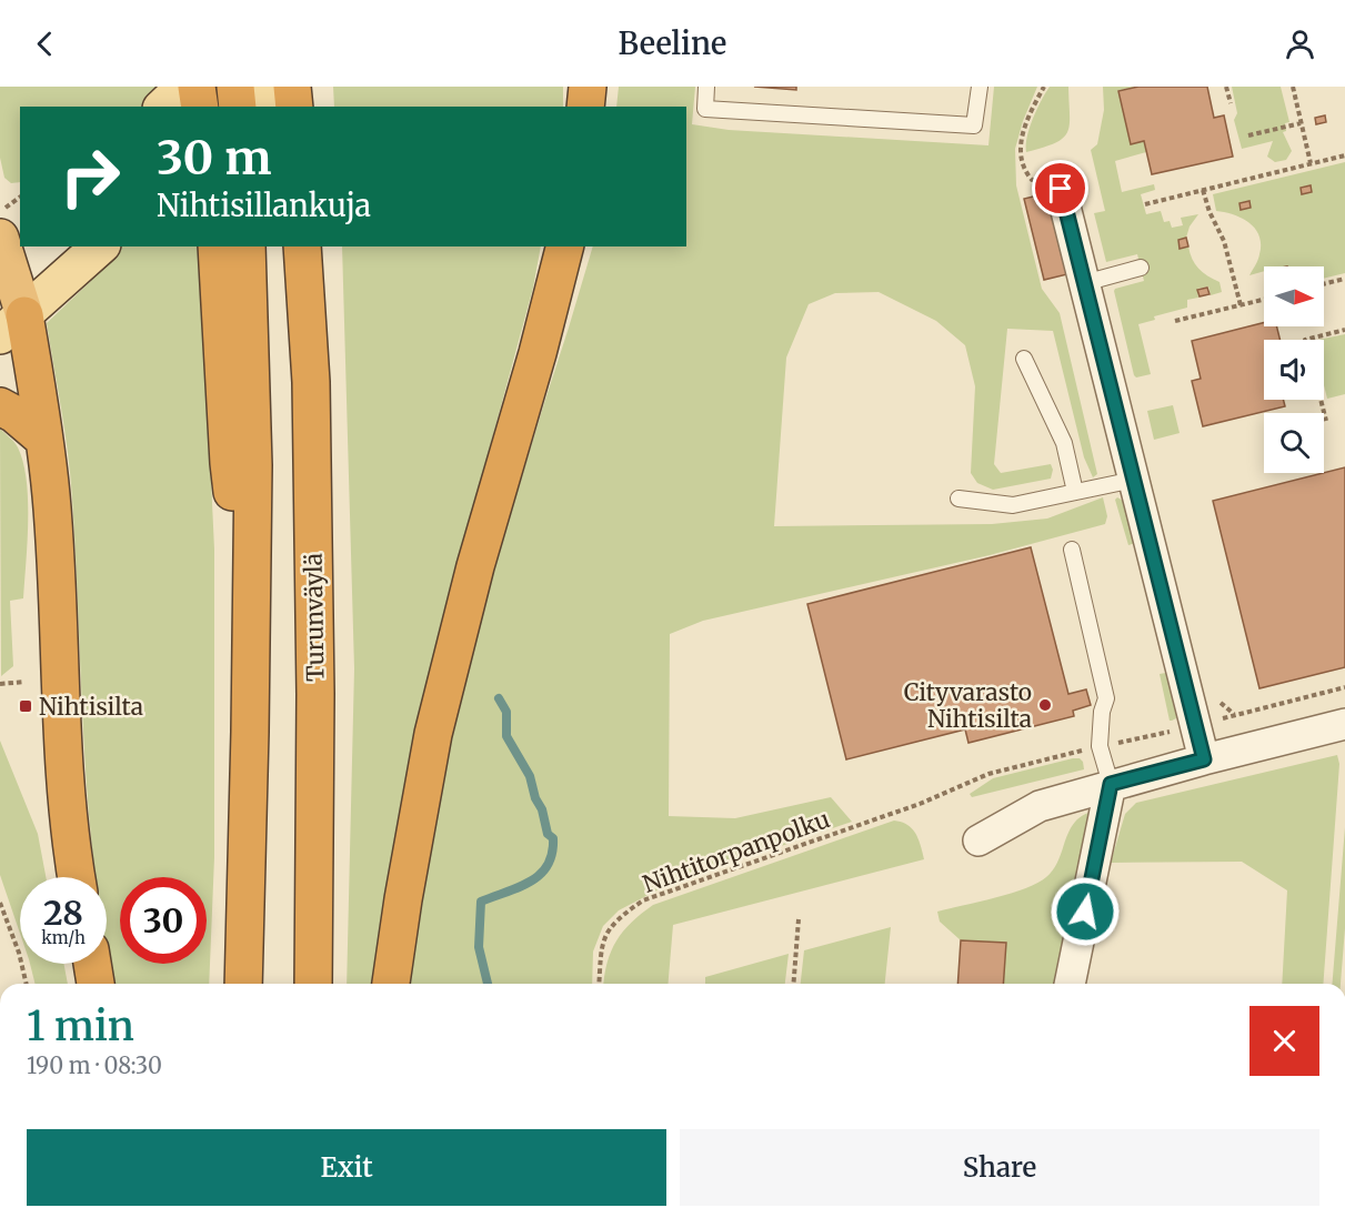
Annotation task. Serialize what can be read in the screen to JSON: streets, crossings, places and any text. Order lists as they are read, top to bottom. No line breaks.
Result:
{"streets":{"highway":["Turunväylä"],"path":["Nihtitorpanpolku"]},"places":{"other":["Cityvarasto Nihtisilta"],"transit":["Nihtisilta"]},"north":"right","page":{"header":"Beeline","turn":["30 m","Nihtisillankuja"],"speed":"28 km/h","limit":"30","heading":["1 min","190 m · 08:30"],"buttons":["Exit","Share"]}}
